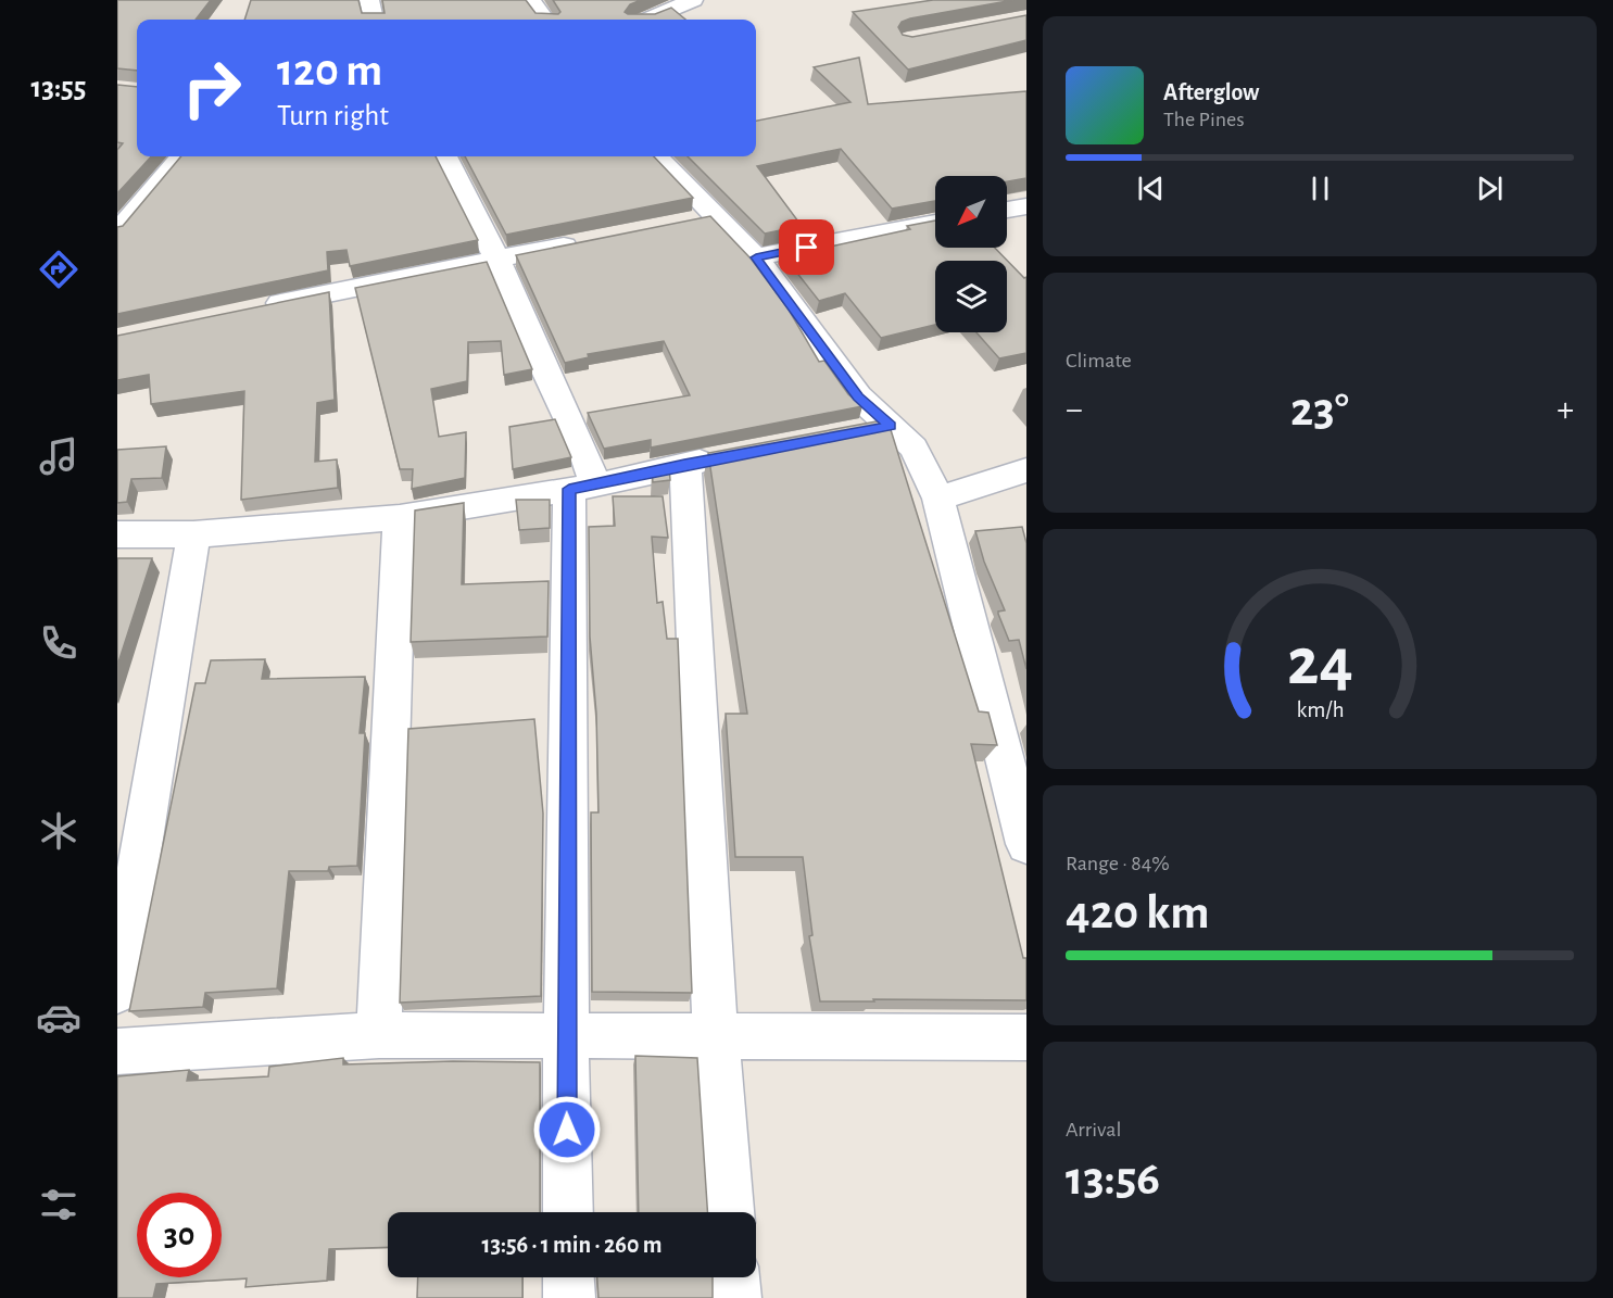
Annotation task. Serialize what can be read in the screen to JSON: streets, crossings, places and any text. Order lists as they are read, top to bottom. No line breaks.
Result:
{"north":"bottom left","page":{"tabs":"13:55","turn":["120 m","Turn right"],"song":["Afterglow","The Pines"],"tile":["Climate",["Range · 84%","420 km"],["Arrival","13:56"]],"heat":["−","23°","+"],"limit":"30","trip":"13:56 · 1 min · 260 m","gauge":["24","km/h"]}}
